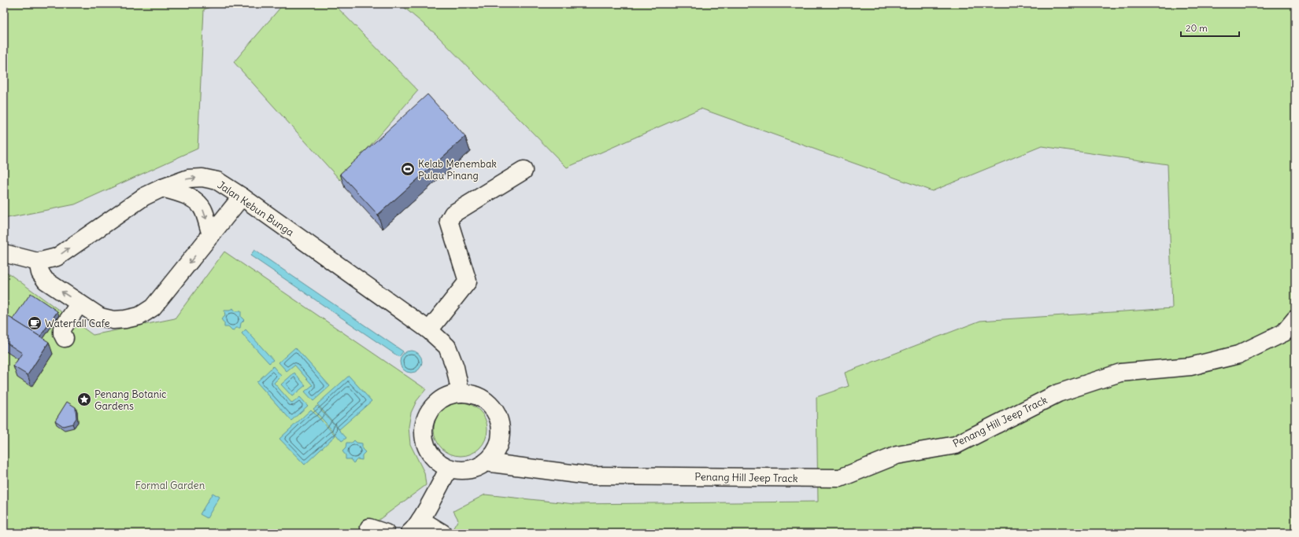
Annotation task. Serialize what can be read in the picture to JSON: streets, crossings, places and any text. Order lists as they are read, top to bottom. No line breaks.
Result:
{"streets":{"street":["Jalan Kebun Bunga","Penang Hill Jeep Track"]},"crossings":[["Jalan Kebun Bunga","Penang Hill Jeep Track"]],"one_way":["Jalan Kebun Bunga"],"parks":["Formal Garden"],"places":{"sports":["Kelab Menembak Pulau Pinang"],"cafe":["Waterfall Cafe"],"place":["Penang Botanic Gardens"]},"scale_bar":"20 m"}
